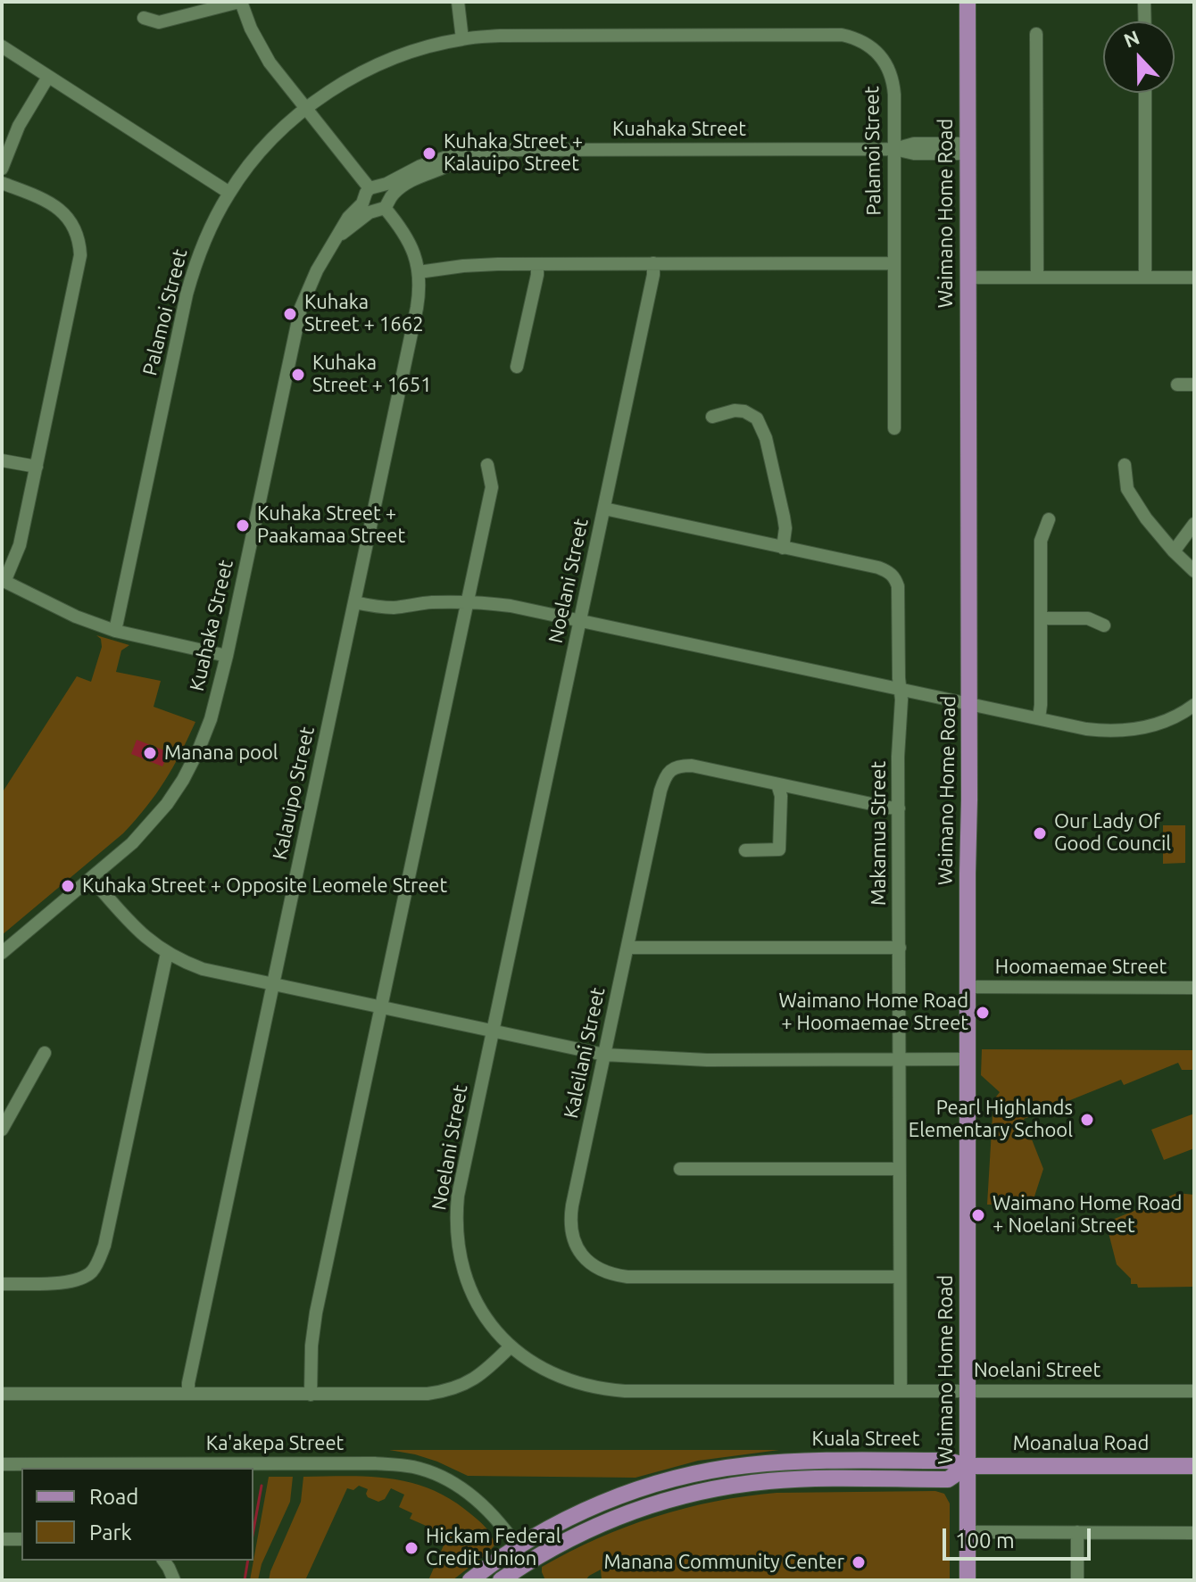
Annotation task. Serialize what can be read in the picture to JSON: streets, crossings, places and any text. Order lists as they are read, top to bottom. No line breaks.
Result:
{"streets":{"main road":["Waimano Home Road","Kuala Street","Moanalua Road"],"street":["Kuahaka Street","Palamoi Street","Noelani Street","Kalauipo Street","Makamua Street","Hoomaemae Street","Kaleilani Street","Ka'akepa Street"]},"crossings":[["Kuahaka Street","Palamoi Street"],["Kuahaka Street","Waimano Home Road"],["Kuahaka Street","Kalauipo Street"],["Waimano Home Road","Noelani Street"],["Waimano Home Road","Hoomaemae Street"],["Waimano Home Road","Kuala Street"],["Waimano Home Road","Moanalua Road"],["Noelani Street","Makamua Street"],["Makamua Street","Kaleilani Street"],["Kuala Street","Ka'akepa Street"],["Kuala Street","Moanalua Road"]],"places":["Kuhaka Street + Kalauipo Street","Kuhaka Street + 1662","Kuhaka Street + 1651","Kuhaka Street + Paakamaa Street","Manana pool","Our Lady Of Good Council","Kuhaka Street + Opposite Leomele Street","Waimano Home Road + Hoomaemae Street","Pearl Highlands Elementary School","Waimano Home Road + Noelani Street","Hickam Federal Credit Union","Manana Community Center"],"legend":["Road","Park"],"scale_bar":"100 m","north":"top"}
